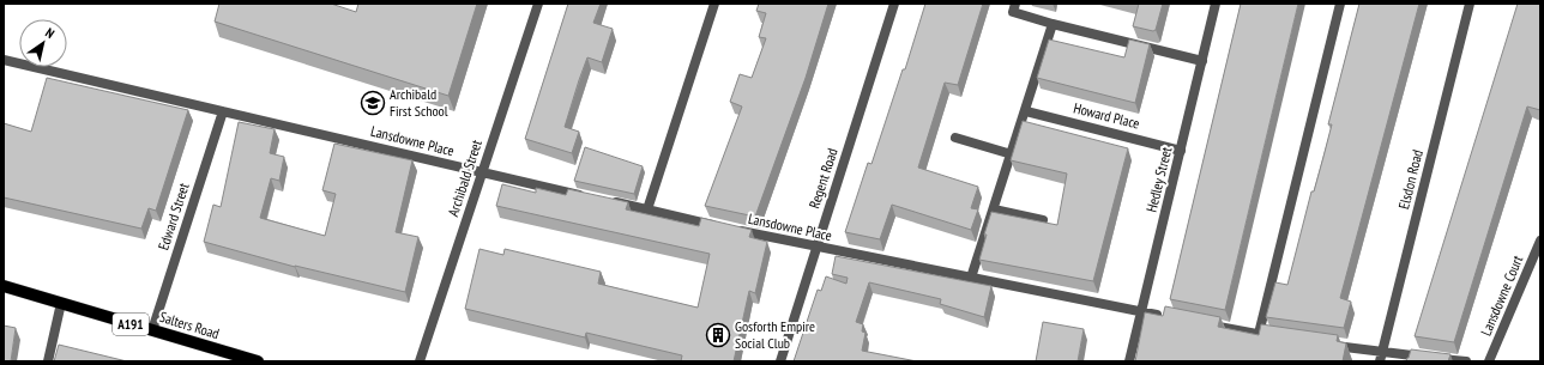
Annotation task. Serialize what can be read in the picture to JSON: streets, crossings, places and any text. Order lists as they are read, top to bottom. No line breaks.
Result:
{"streets":{"main road":["A191","Salters Road"],"street":["Howard Place","Lansdowne Place","Archibald Street","Regent Road","Hedley Street","Elsdon Road","Edward Street","Lansdowne Court"]},"crossings":[["Howard Place","Hedley Street"],["Lansdowne Place","Archibald Street"],["Lansdowne Place","Regent Road"],["Lansdowne Place","Hedley Street"],["Lansdowne Place","Edward Street"],["Edward Street","Salters Road"]],"places":{"school or university":["Archibald First School"],"building":["Gosforth Empire Social Club"]},"north":"top right"}
